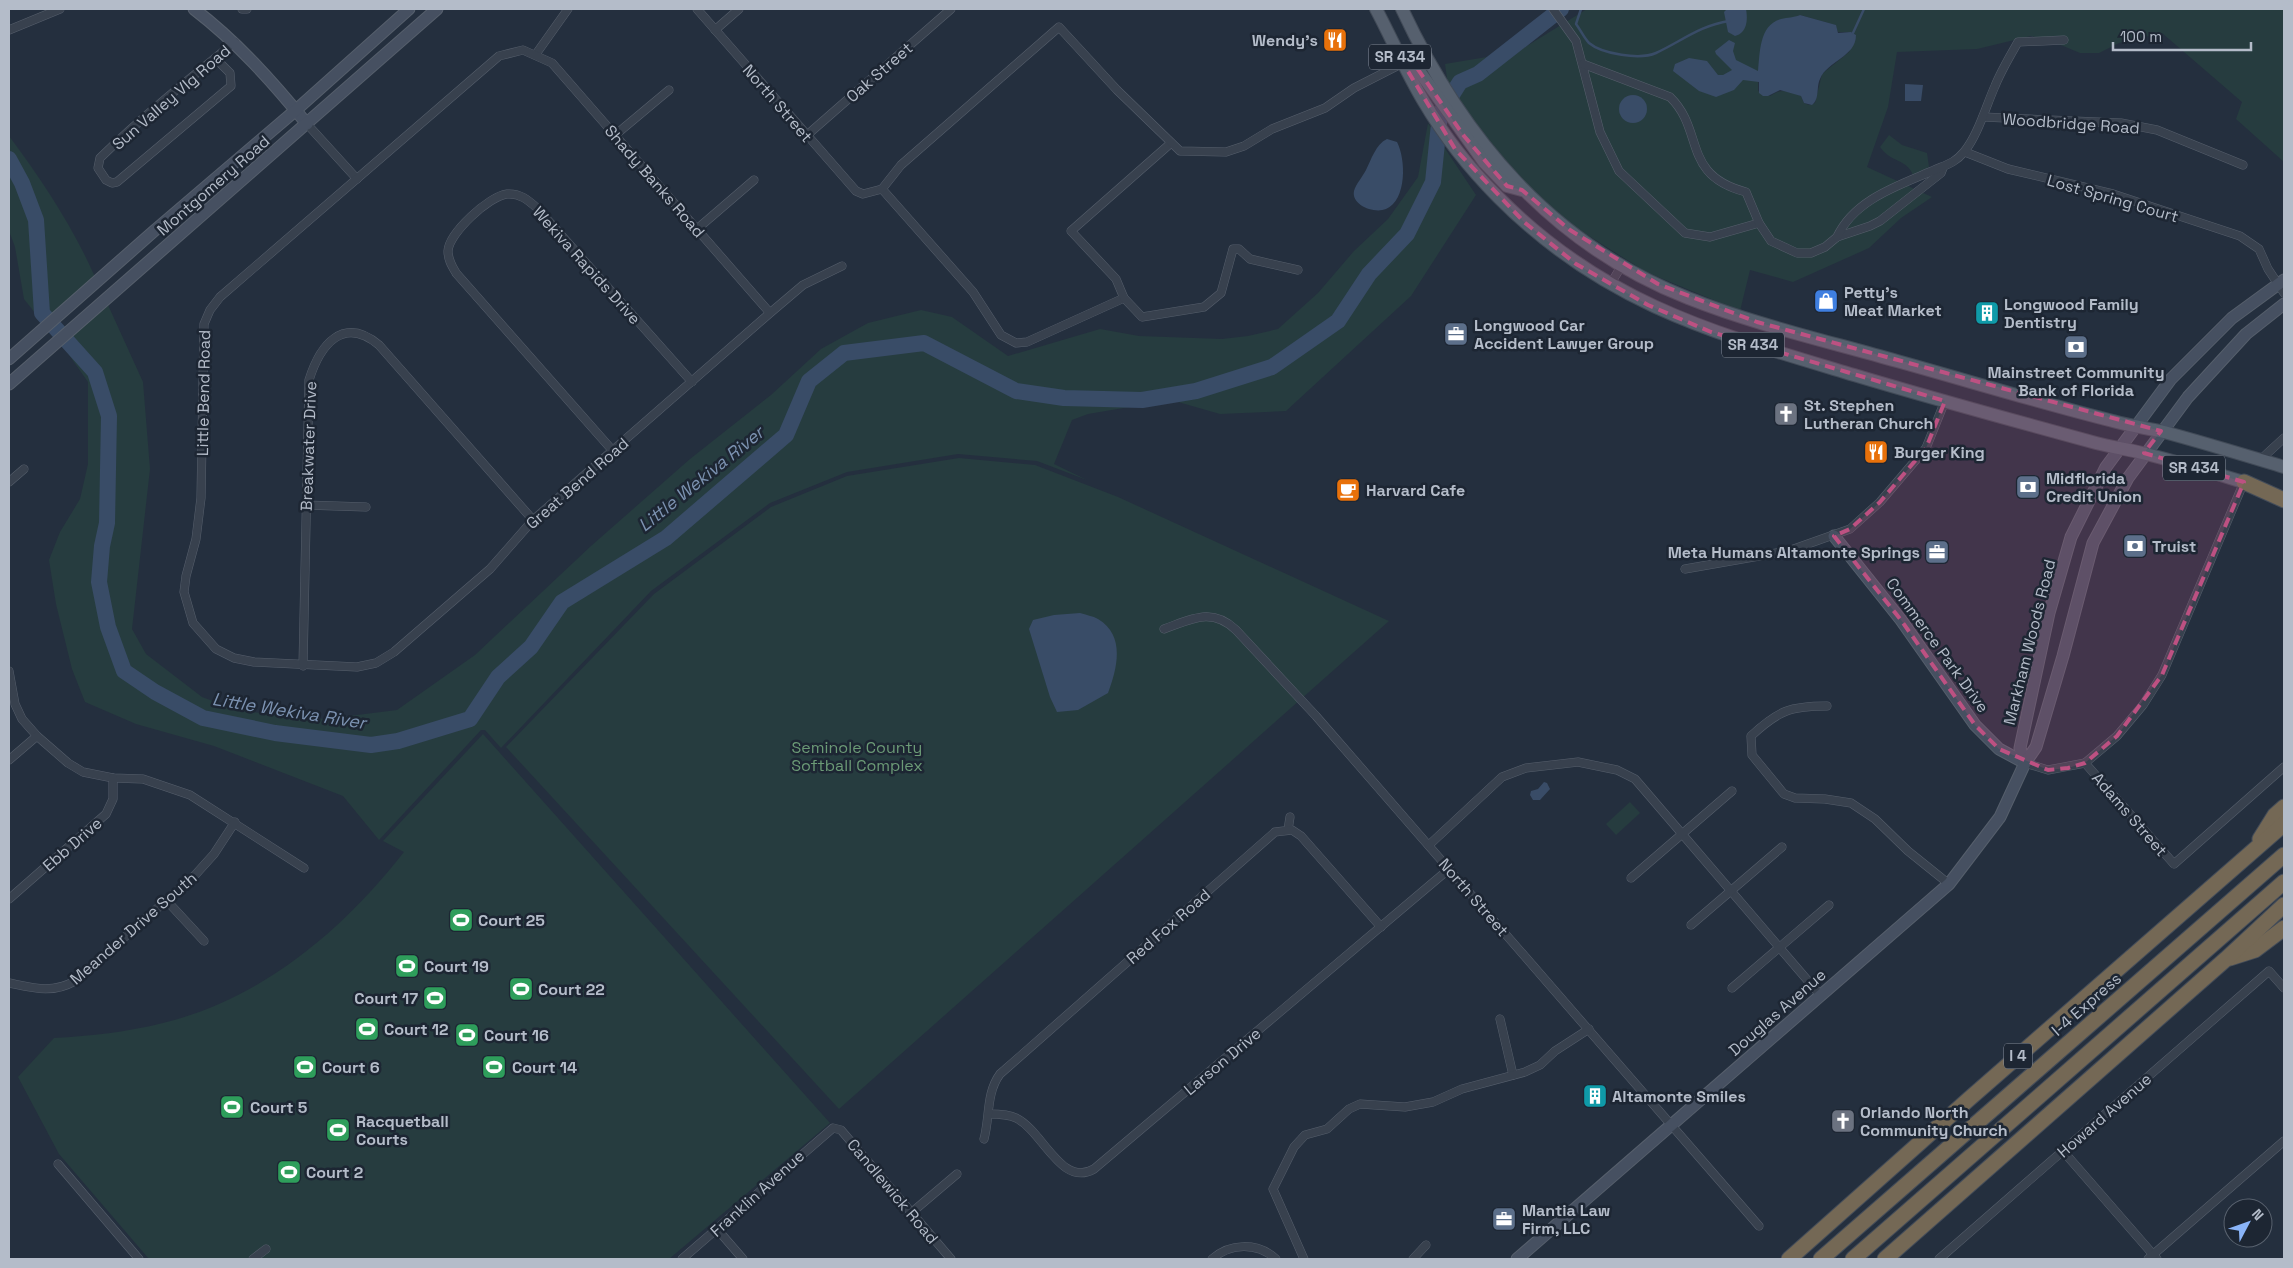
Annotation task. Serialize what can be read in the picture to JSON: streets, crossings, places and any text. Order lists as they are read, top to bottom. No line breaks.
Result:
{"streets":{"highway":["I-4 Express","I 4"],"main road":["SR 434","Montgomery Road","Markham Woods Road","Commerce Park Drive","Douglas Avenue"],"street":["Oak Street","Sun Valley Vlg Road","North Street","Woodbridge Road","Shady Banks Road","Lost Spring Court","Wekiva Rapids Drive","Little Bend Road","Breakwater Drive","Great Bend Road","Adams Street","Ebb Drive","Red Fox Road","Meander Drive South","Larson Drive","Howard Avenue","Candlewick Road","Franklin Avenue"]},"crossings":[["SR 434","Markham Woods Road"],["SR 434","Commerce Park Drive"],["Oak Street","North Street"],["North Street","Douglas Avenue"],["North Street","Larson Drive"],["Woodbridge Road","Lost Spring Court"],["Shady Banks Road","Little Bend Road"],["Shady Banks Road","Great Bend Road"],["Lost Spring Court","Markham Woods Road"],["Wekiva Rapids Drive","Great Bend Road"],["Little Bend Road","Breakwater Drive"],["Little Bend Road","Great Bend Road"],["Breakwater Drive","Great Bend Road"],["Markham Woods Road","Commerce Park Drive"],["Markham Woods Road","Douglas Avenue"],["Commerce Park Drive","Adams Street"],["Commerce Park Drive","Douglas Avenue"],["Red Fox Road","Larson Drive"],["Candlewick Road","Franklin Avenue"]],"water":["Little Wekiva River"],"parks":["Seminole County Softball Complex"],"places":{"restaurant":["Wendy's","Burger King"],"shop":["Petty's Meat Market"],"building":["Longwood Family Dentistry","Altamonte Smiles"],"office":["Longwood Car Accident Lawyer Group","Meta Humans Altamonte Springs","Mantia Law Firm, LLC"],"bank":["Mainstreet Community Bank of Florida","Midflorida Credit Union","Truist"],"church":["St. Stephen Lutheran Church","Orlando North Community Church"],"cafe":["Harvard Cafe"],"sports":["Court 25","Court 19","Court 22","Court 17","Court 12","Court 16","Court 6","Court 14","Court 5","Racquetball Courts","Court 2"]},"scale_bar":"100 m","north":"top right"}
